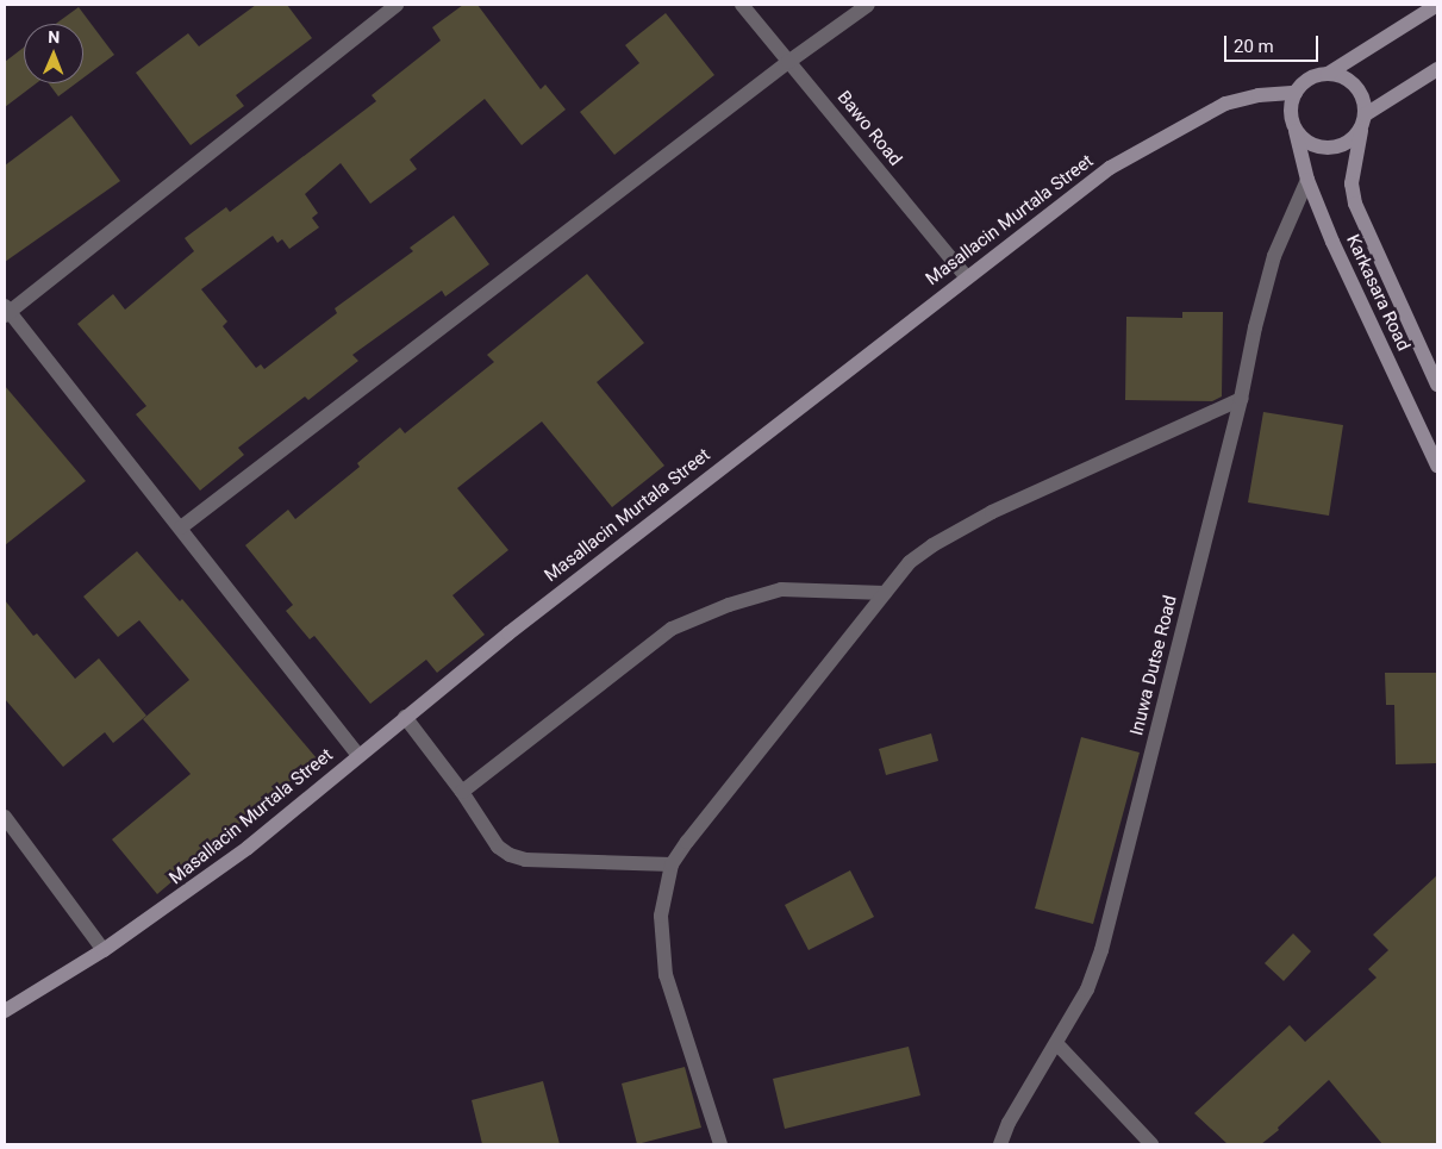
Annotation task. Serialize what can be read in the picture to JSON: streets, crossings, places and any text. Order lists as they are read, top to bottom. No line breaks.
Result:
{"streets":{"street":["Bawo Road","Masallacin Murtala Street","Karkasara Road","Inuwa Dutse Road"]},"crossings":[["Bawo Road","Masallacin Murtala Street"],["Masallacin Murtala Street","Karkasara Road"],["Karkasara Road","Inuwa Dutse Road"]],"scale_bar":"20 m","north":"top"}
